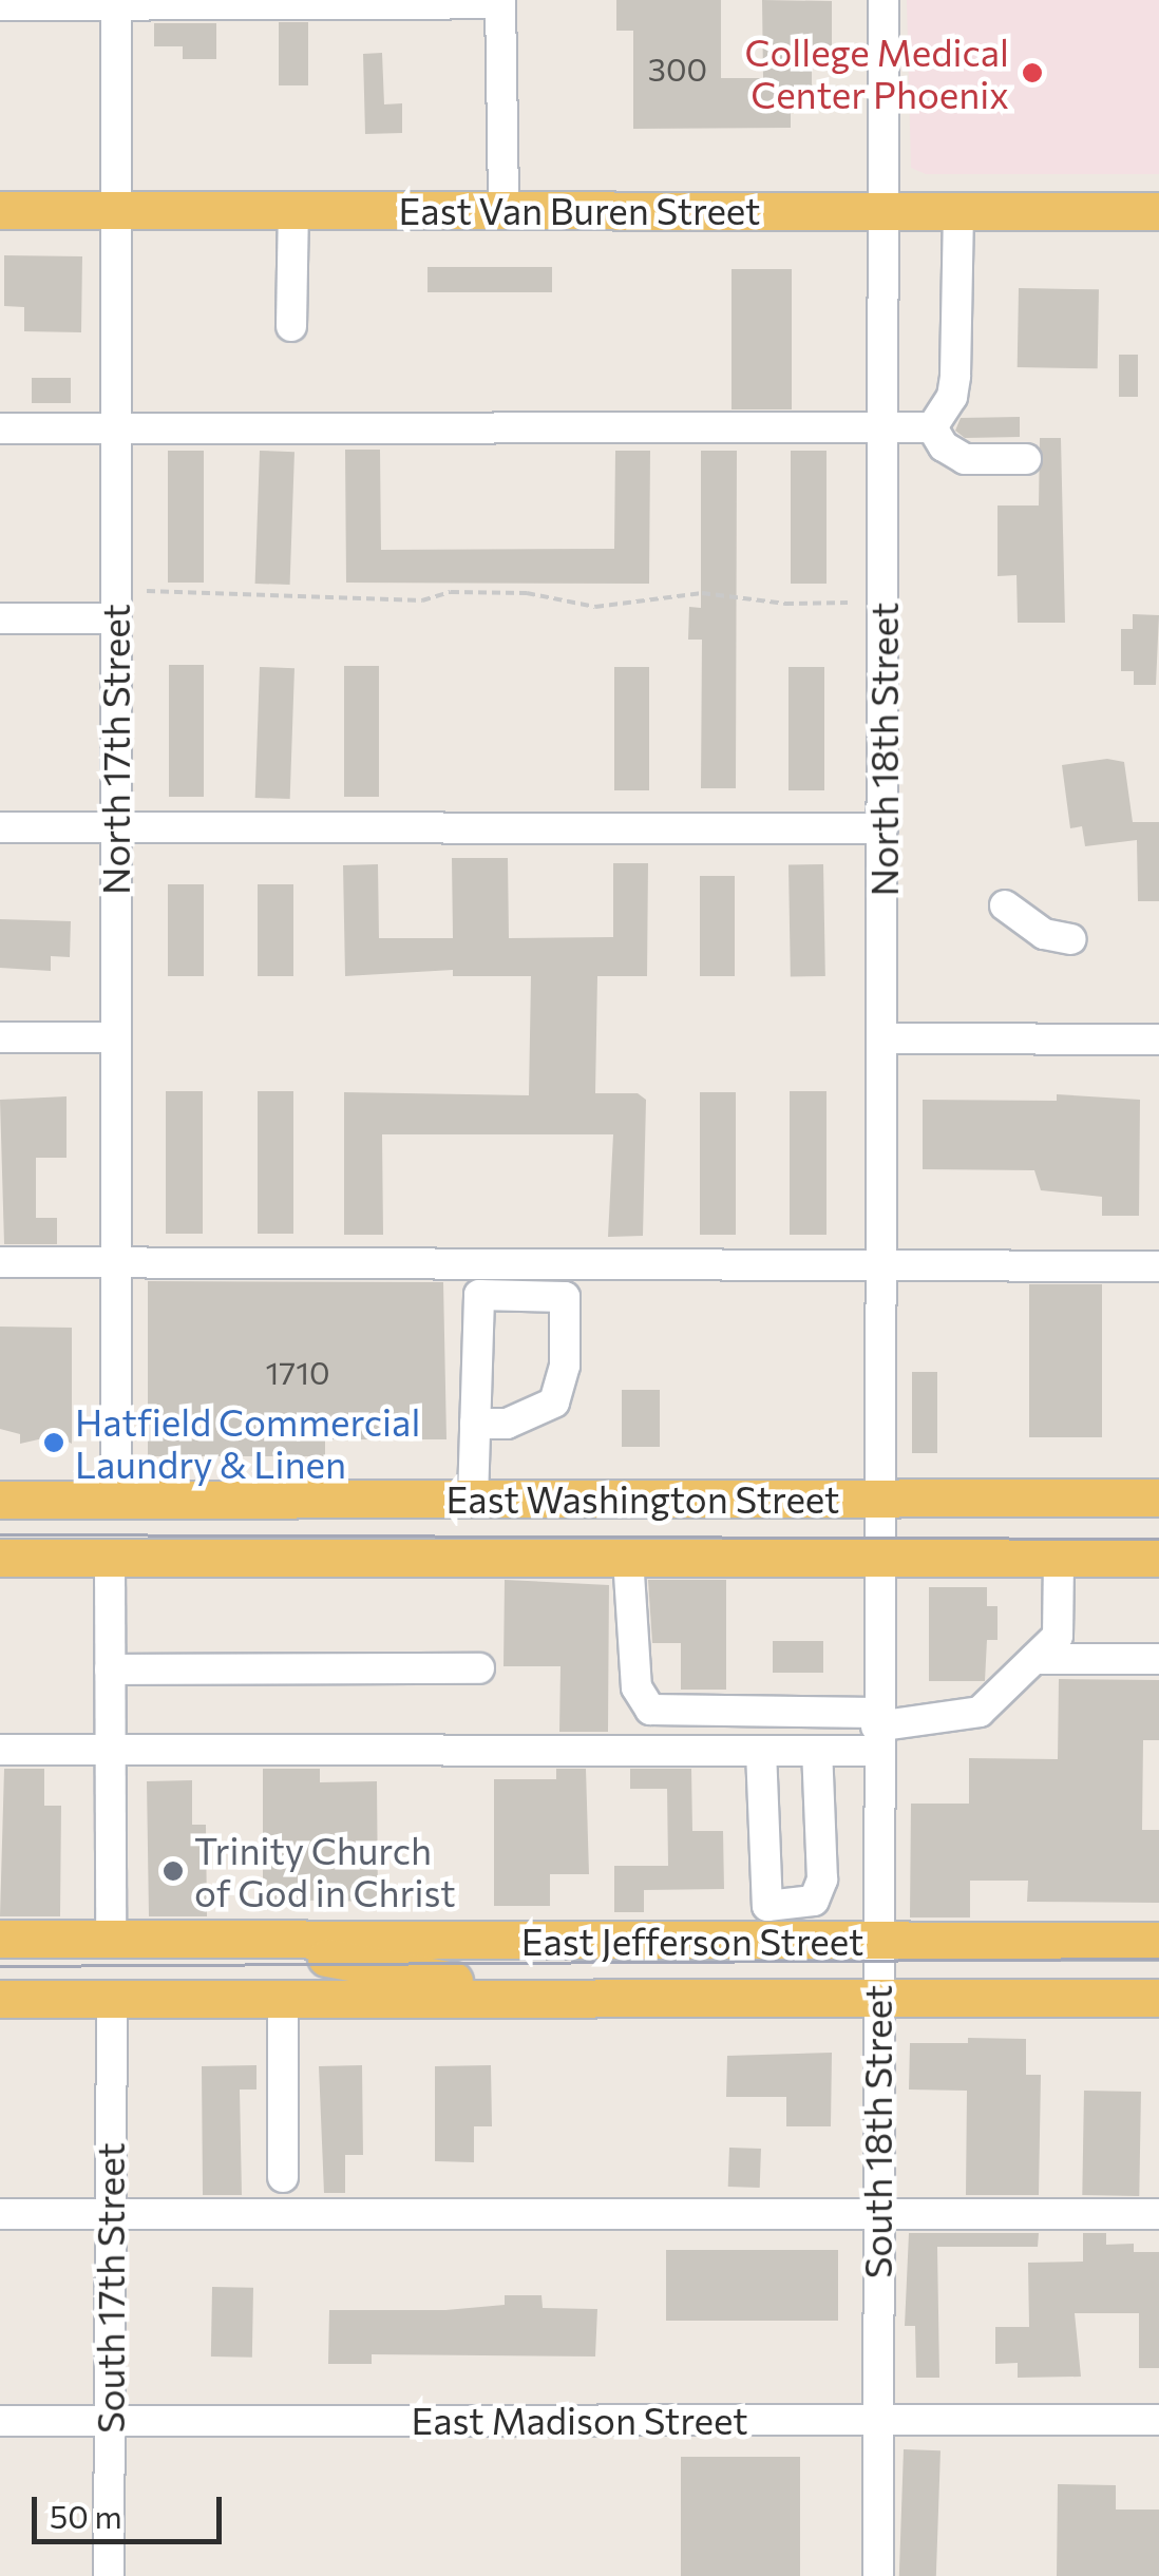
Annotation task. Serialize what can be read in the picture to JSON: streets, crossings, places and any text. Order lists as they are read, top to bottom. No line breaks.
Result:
{"streets":{"main road":["East Van Buren Street","East Washington Street","East Jefferson Street"],"street":["North 17th Street","North 18th Street","South 18th Street","South 17th Street","East Madison Street"]},"crossings":[["East Van Buren Street","North 17th Street"],["East Van Buren Street","North 18th Street"],["North 17th Street","East Washington Street"],["North 18th Street","East Washington Street"],["North 18th Street","South 18th Street"],["East Washington Street","South 18th Street"],["East Jefferson Street","South 18th Street"],["East Jefferson Street","South 17th Street"],["South 18th Street","East Madison Street"],["South 17th Street","East Madison Street"]],"places":["College Medical Center Phoenix","Hatfield Commercial Laundry & Linen","Trinity Church of God in Christ"],"house_numbers":["300","1710"],"scale_bar":"50 m"}
